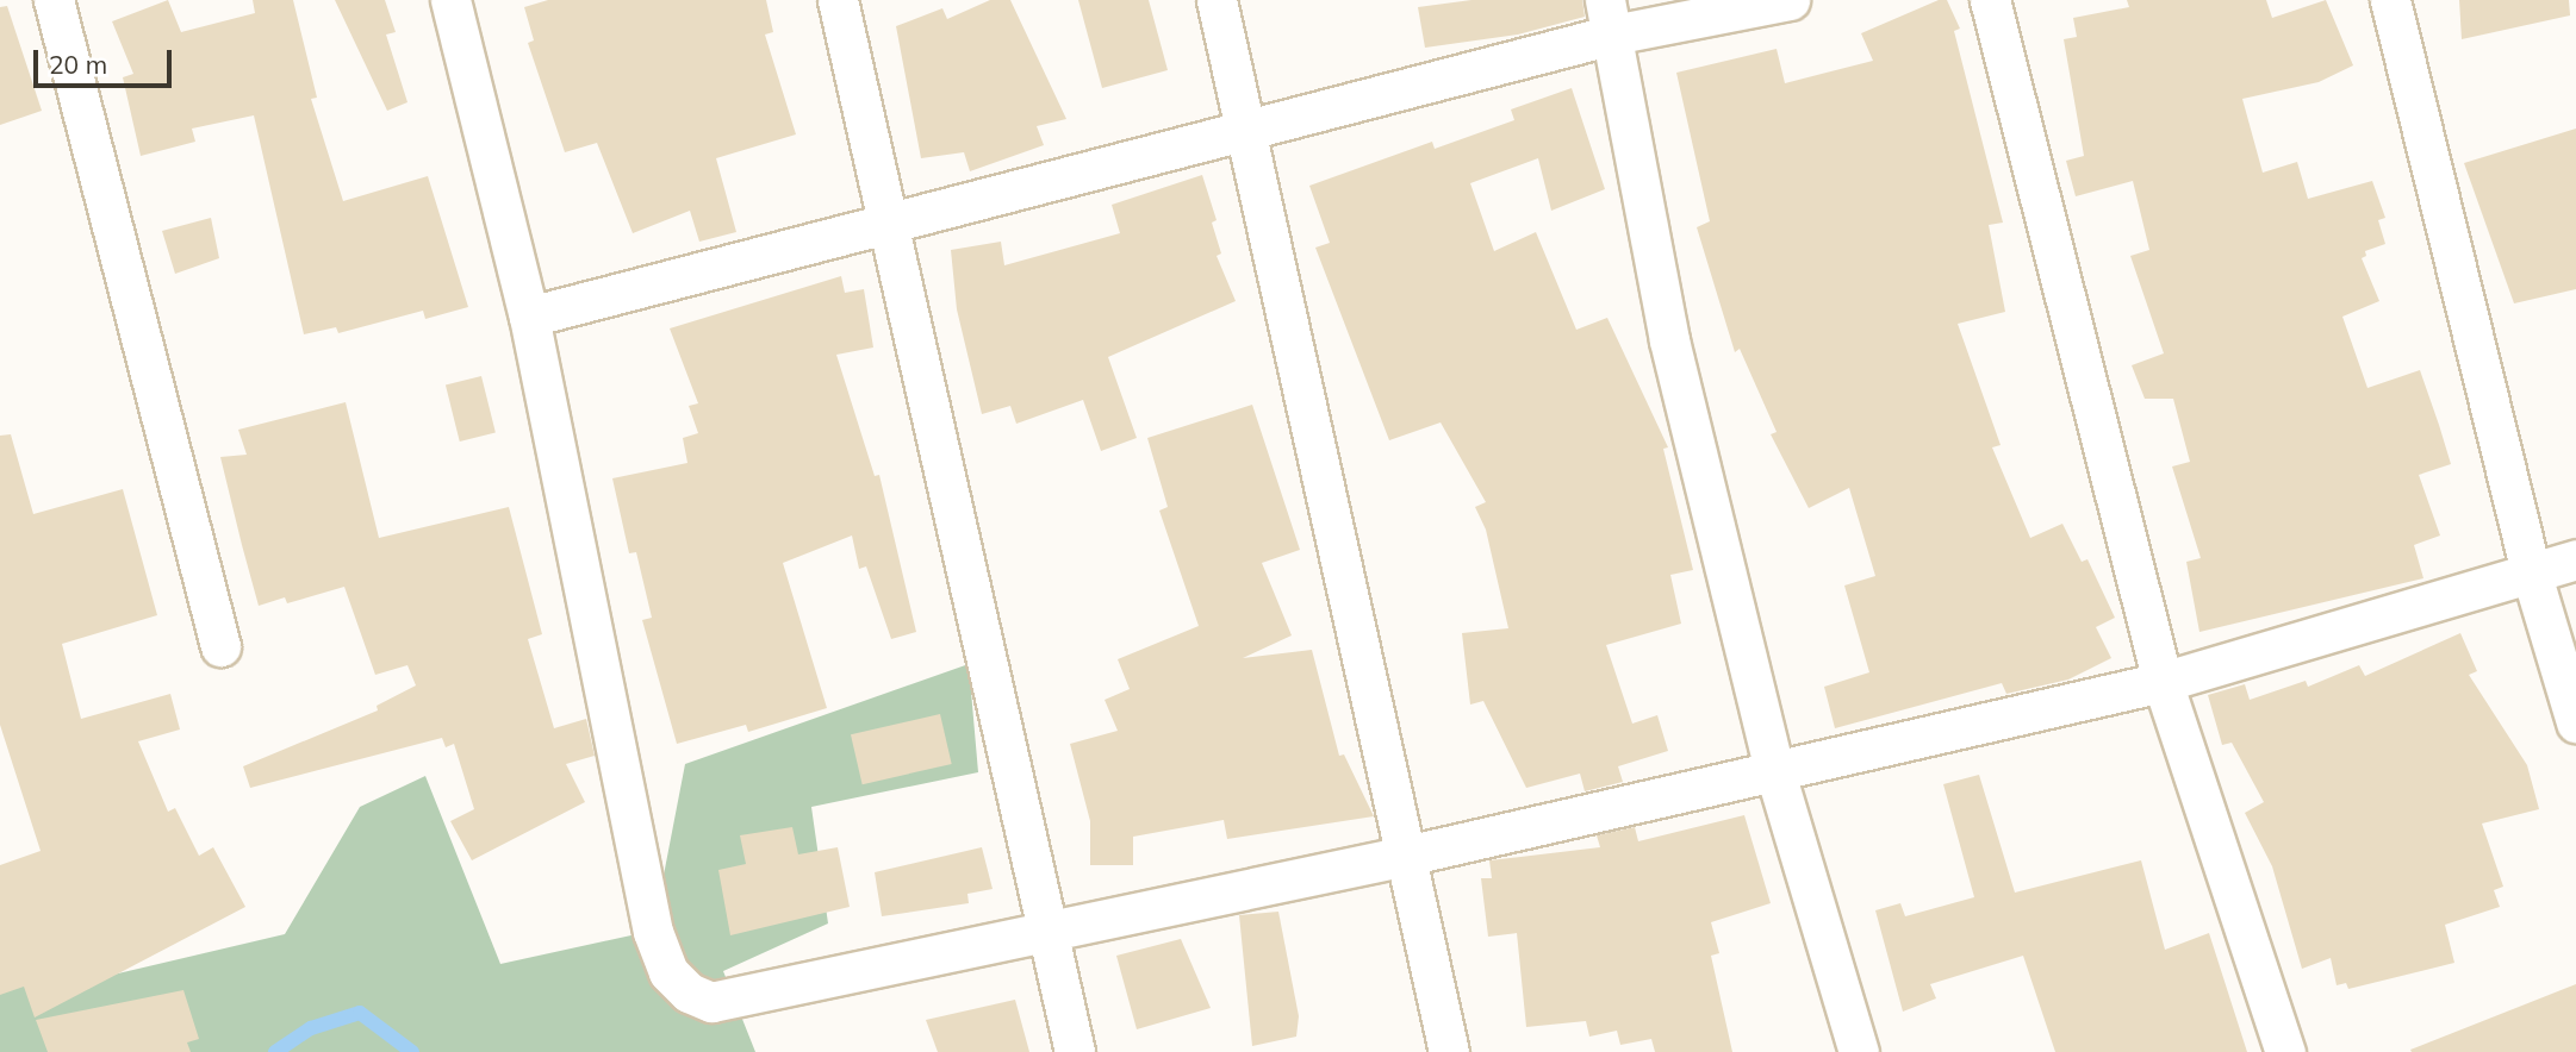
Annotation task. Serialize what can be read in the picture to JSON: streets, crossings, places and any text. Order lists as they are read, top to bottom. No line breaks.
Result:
{"scale_bar":"20 m"}
